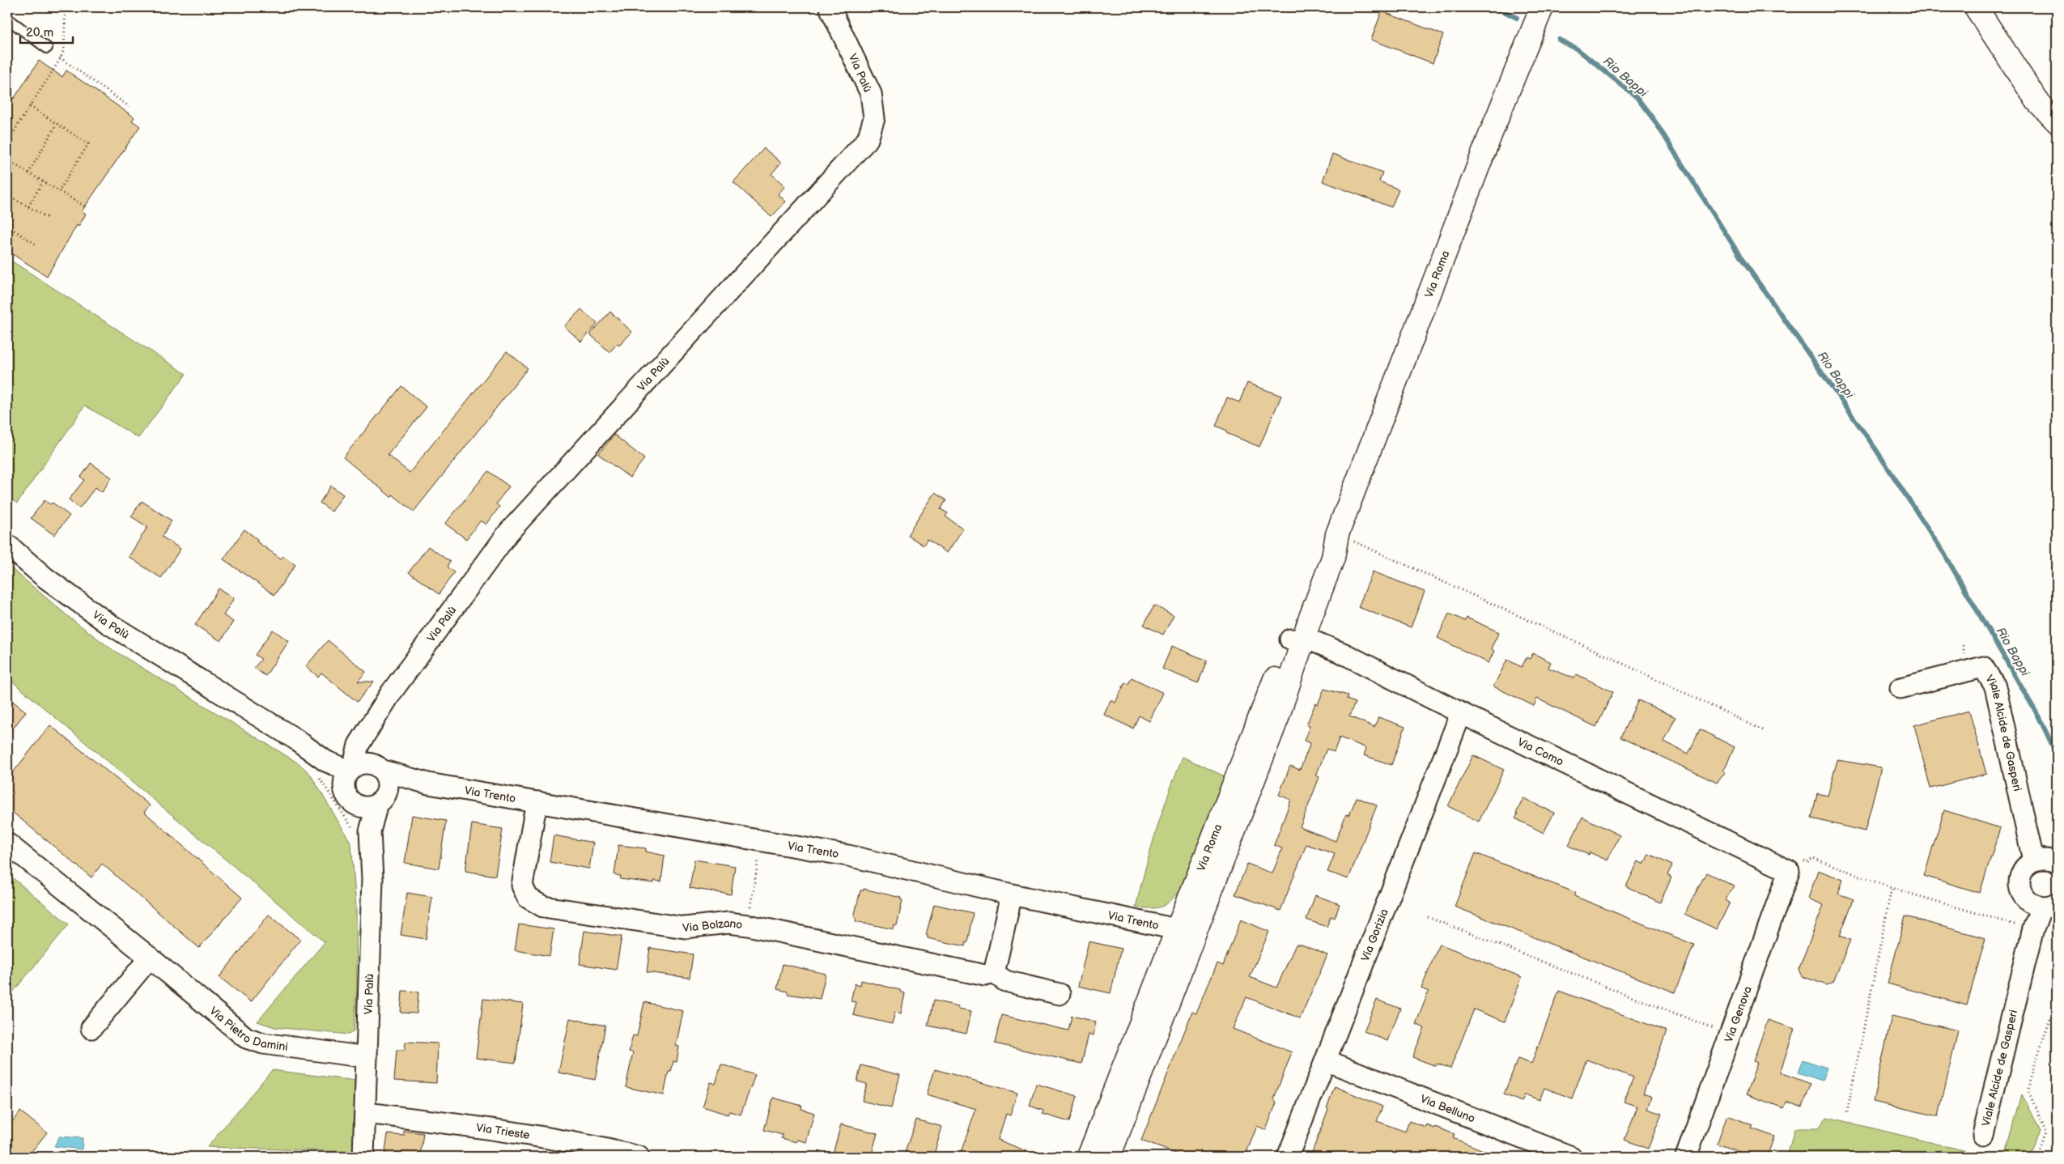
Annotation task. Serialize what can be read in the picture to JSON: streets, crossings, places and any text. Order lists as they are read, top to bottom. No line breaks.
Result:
{"streets":{"street":["Via Palù","Via Roma","Viale Alcide de Gasperi","Via Como","Via Trento","Via Bolzano","Via Gorizia","Via Genova","Via Pietro Damini","Via Belluno","Via Trieste"]},"crossings":[["Via Palù","Via Trento"],["Via Palù","Via Pietro Damini"],["Via Palù","Via Trieste"],["Via Roma","Via Como"],["Via Roma","Via Trento"],["Via Como","Via Gorizia"],["Via Como","Via Genova"],["Via Trento","Via Bolzano"],["Via Gorizia","Via Belluno"]],"water":["Rio Bappi"],"scale_bar":"20 m"}
